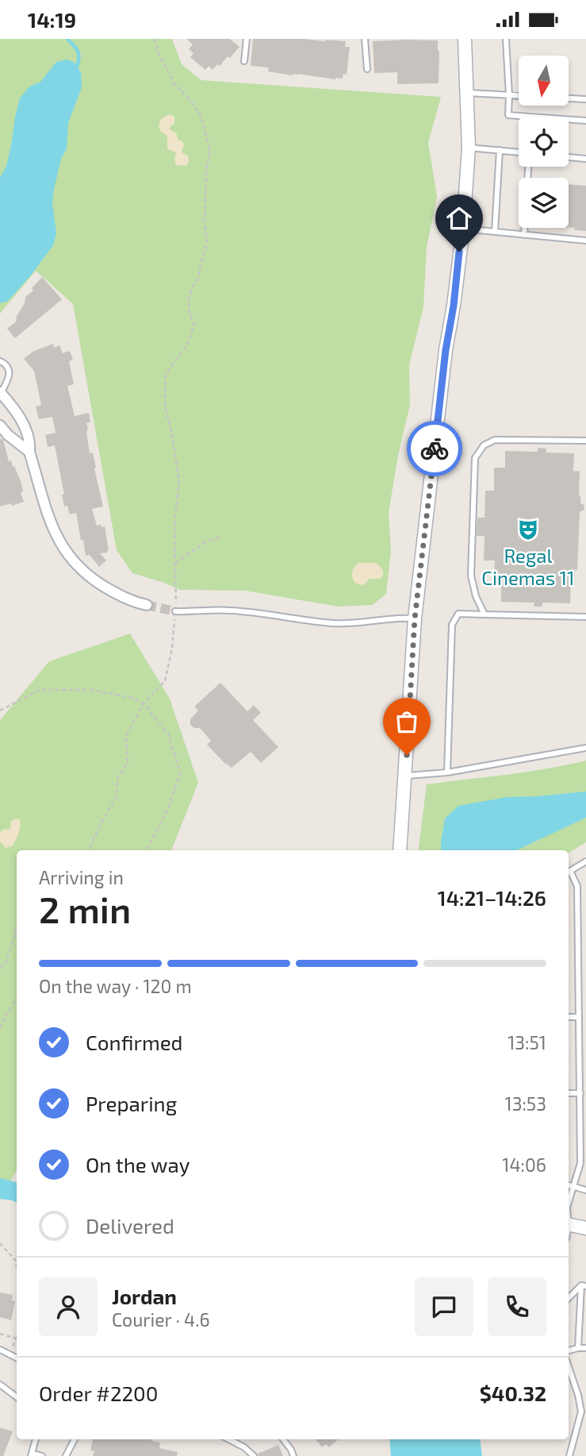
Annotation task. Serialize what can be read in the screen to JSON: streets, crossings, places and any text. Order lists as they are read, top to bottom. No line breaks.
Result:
{"places":{"theatre":["Regal Cinemas 11"]},"north":"bottom","page":{"status":"14:19","heading":["2 min","Arriving in","14:21–14:26"],"panel":["Jordan","Courier · 4.6","Order #2200","$40.32"],"bar":"On the way · 120 m","list":[["Confirmed","13:51"],["Preparing","13:53"],["On the way","14:06"],"Delivered"]}}
